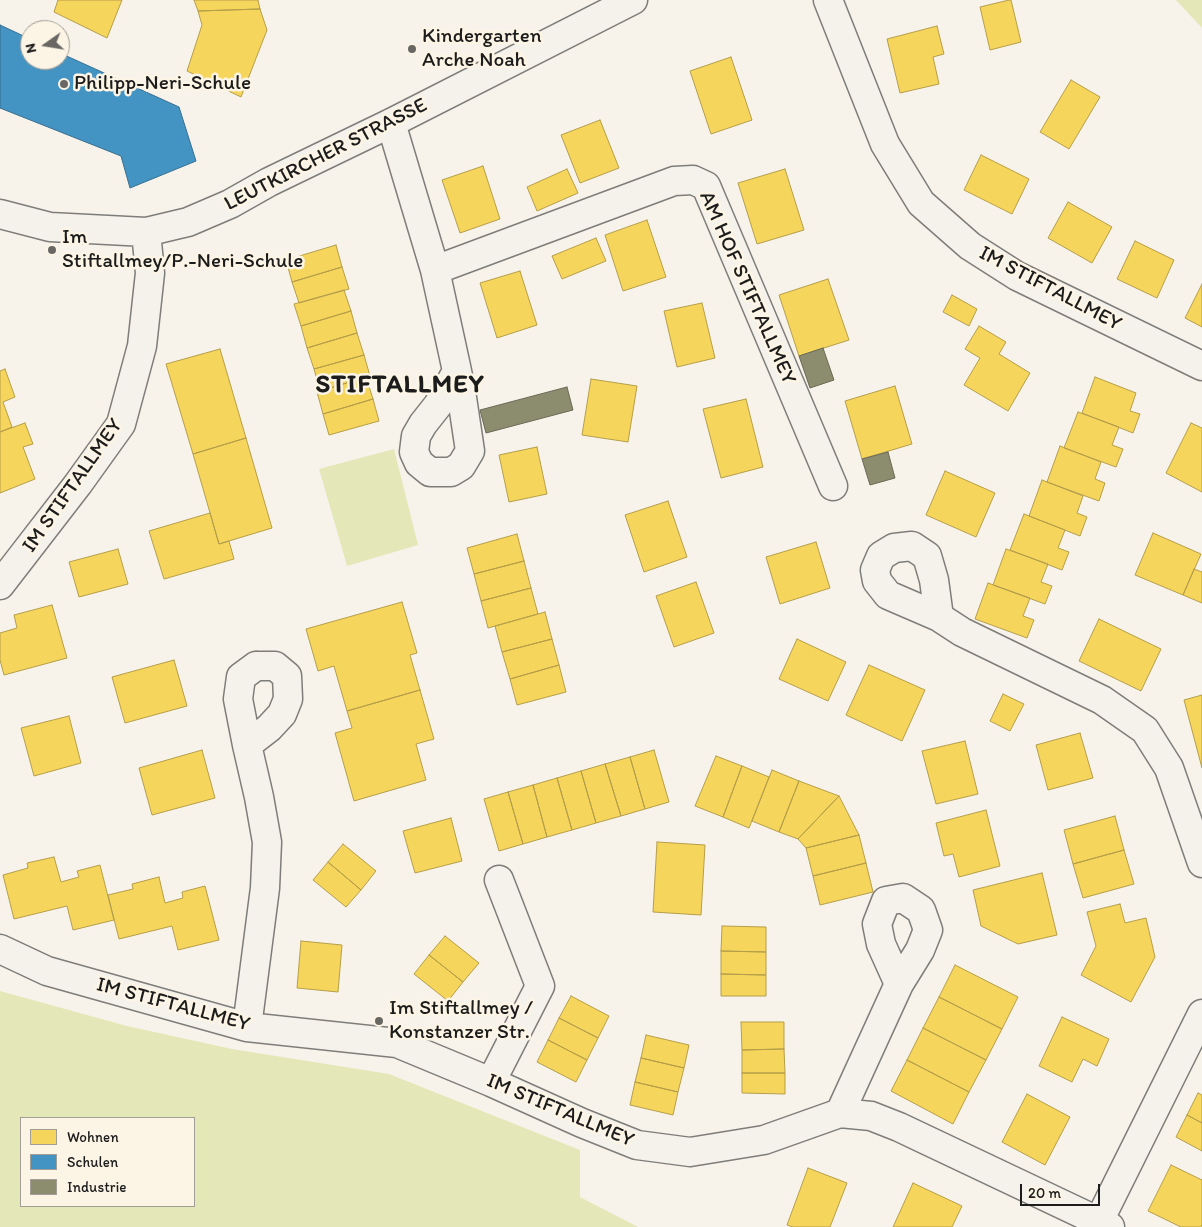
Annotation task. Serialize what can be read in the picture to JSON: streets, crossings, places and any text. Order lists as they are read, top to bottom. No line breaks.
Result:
{"streets":{"street":["LEUTKIRCHER STRASSE","AM HOF STIFTALLMEY","IM STIFTALLMEY"]},"crossings":[["LEUTKIRCHER STRASSE","IM STIFTALLMEY"]],"districts":["STIFTALLMEY"],"places":["Kindergarten Arche Noah","Philipp-Neri-Schule","Im Stiftallmey/P.-Neri-Schule","Im Stiftallmey / Konstanzer Str."],"legend":["Wohnen","Schulen","Industrie"],"scale_bar":"20 m","north":"left"}
